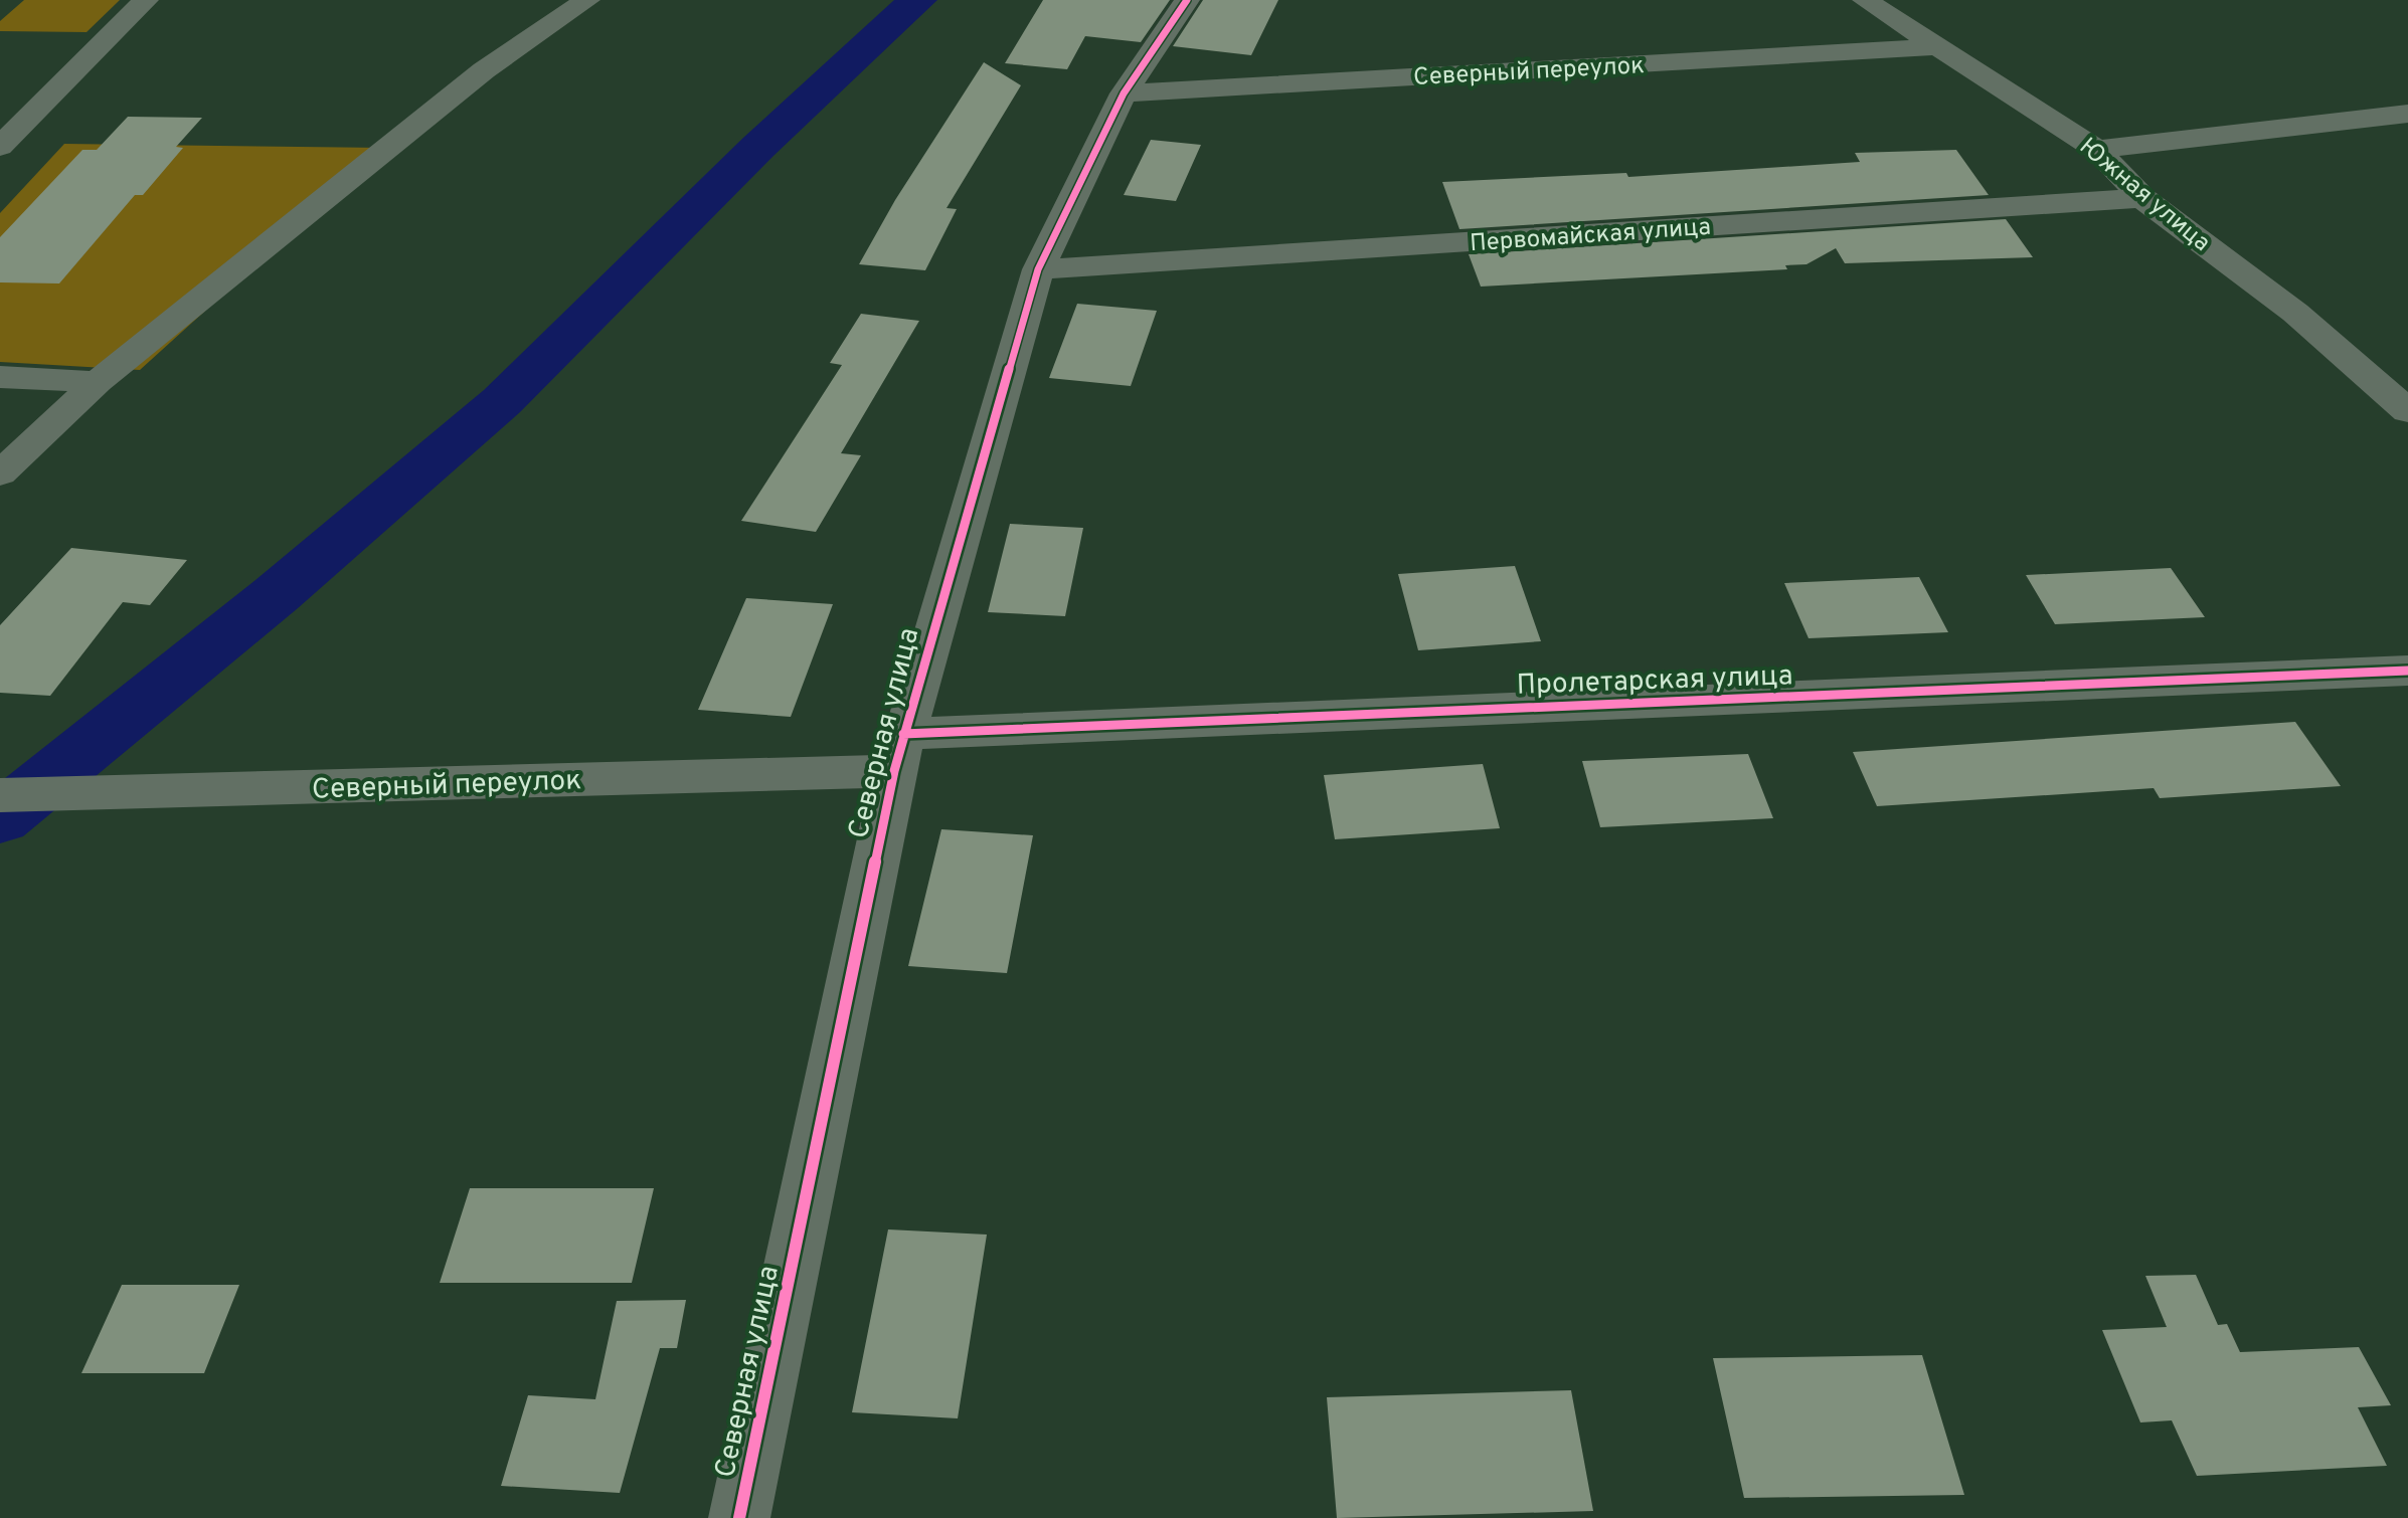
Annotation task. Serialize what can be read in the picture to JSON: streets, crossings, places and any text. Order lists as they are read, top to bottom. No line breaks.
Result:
{"streets":{"street":["Северный переулок","Южная улица","Первомайская улица","Пролетарская улица","Северная улица"]},"crossings":[["Северный переулок","Южная улица"],["Северный переулок","Пролетарская улица"],["Северный переулок","Северная улица"],["Южная улица","Первомайская улица"],["Первомайская улица","Северная улица"],["Пролетарская улица","Северная улица"]]}
